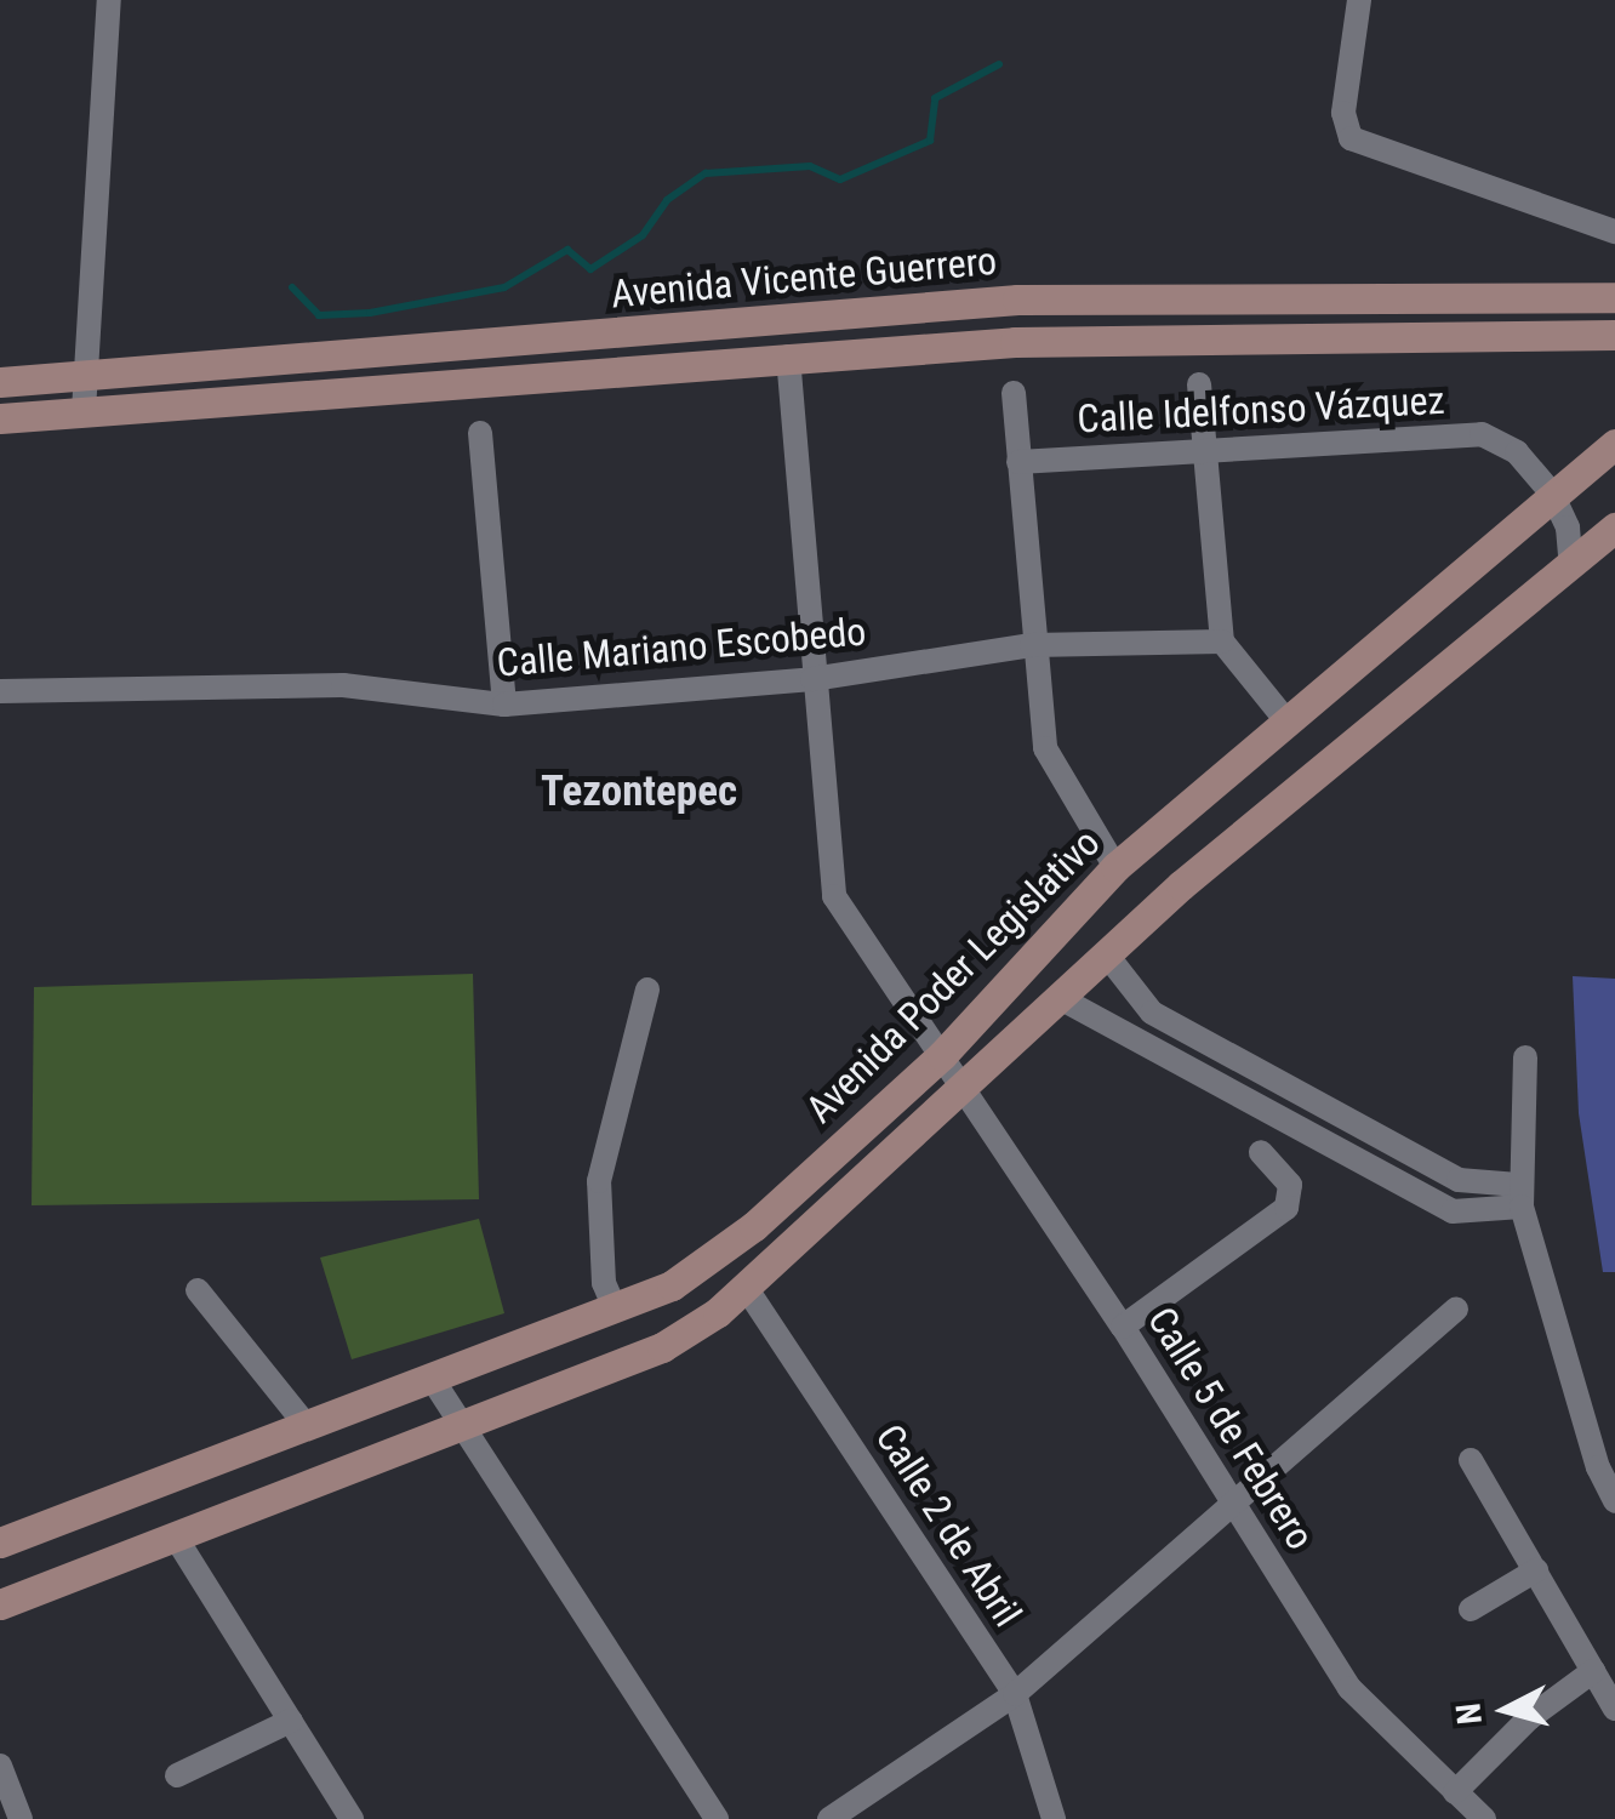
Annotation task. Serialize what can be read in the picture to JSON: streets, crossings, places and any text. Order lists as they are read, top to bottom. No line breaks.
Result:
{"streets":{"main road":["Avenida Vicente Guerrero","Avenida Poder Legislativo"],"street":["Calle Idelfonso Vázquez","Calle Mariano Escobedo","Calle 5 de Febrero","Calle 2 de Abril"]},"crossings":[["Avenida Vicente Guerrero","Calle 5 de Febrero"],["Calle Idelfonso Vázquez","Avenida Poder Legislativo"],["Calle Mariano Escobedo","Calle 5 de Febrero"],["Avenida Poder Legislativo","Calle 5 de Febrero"],["Avenida Poder Legislativo","Calle 2 de Abril"]],"districts":["Tezontepec"],"north":"left"}
